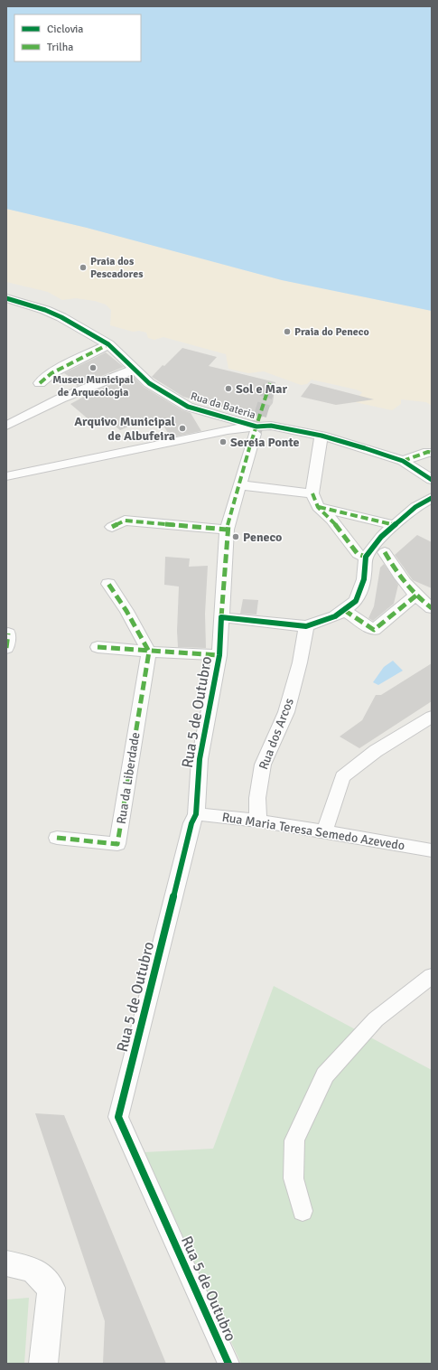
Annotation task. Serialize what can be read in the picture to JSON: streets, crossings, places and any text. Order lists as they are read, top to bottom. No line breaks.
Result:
{"streets":{"street":["Rua da Bateria","Rua 5 de Outubro","Rua dos Arcos","Rua da Liberdade","Rua Maria Teresa Semedo Azevedo"]},"crossings":[["Rua da Bateria","Rua 5 de Outubro"],["Rua 5 de Outubro","Rua Maria Teresa Semedo Azevedo"],["Rua dos Arcos","Rua Maria Teresa Semedo Azevedo"]],"places":["Praia dos Pescadores","Praia do Peneco","Museu Municipal de Arqueologia","Sol e Mar","Arquivo Municipal de Albufeira","Sereia Ponte","Peneco"],"legend":["Ciclovia","Trilha"]}
